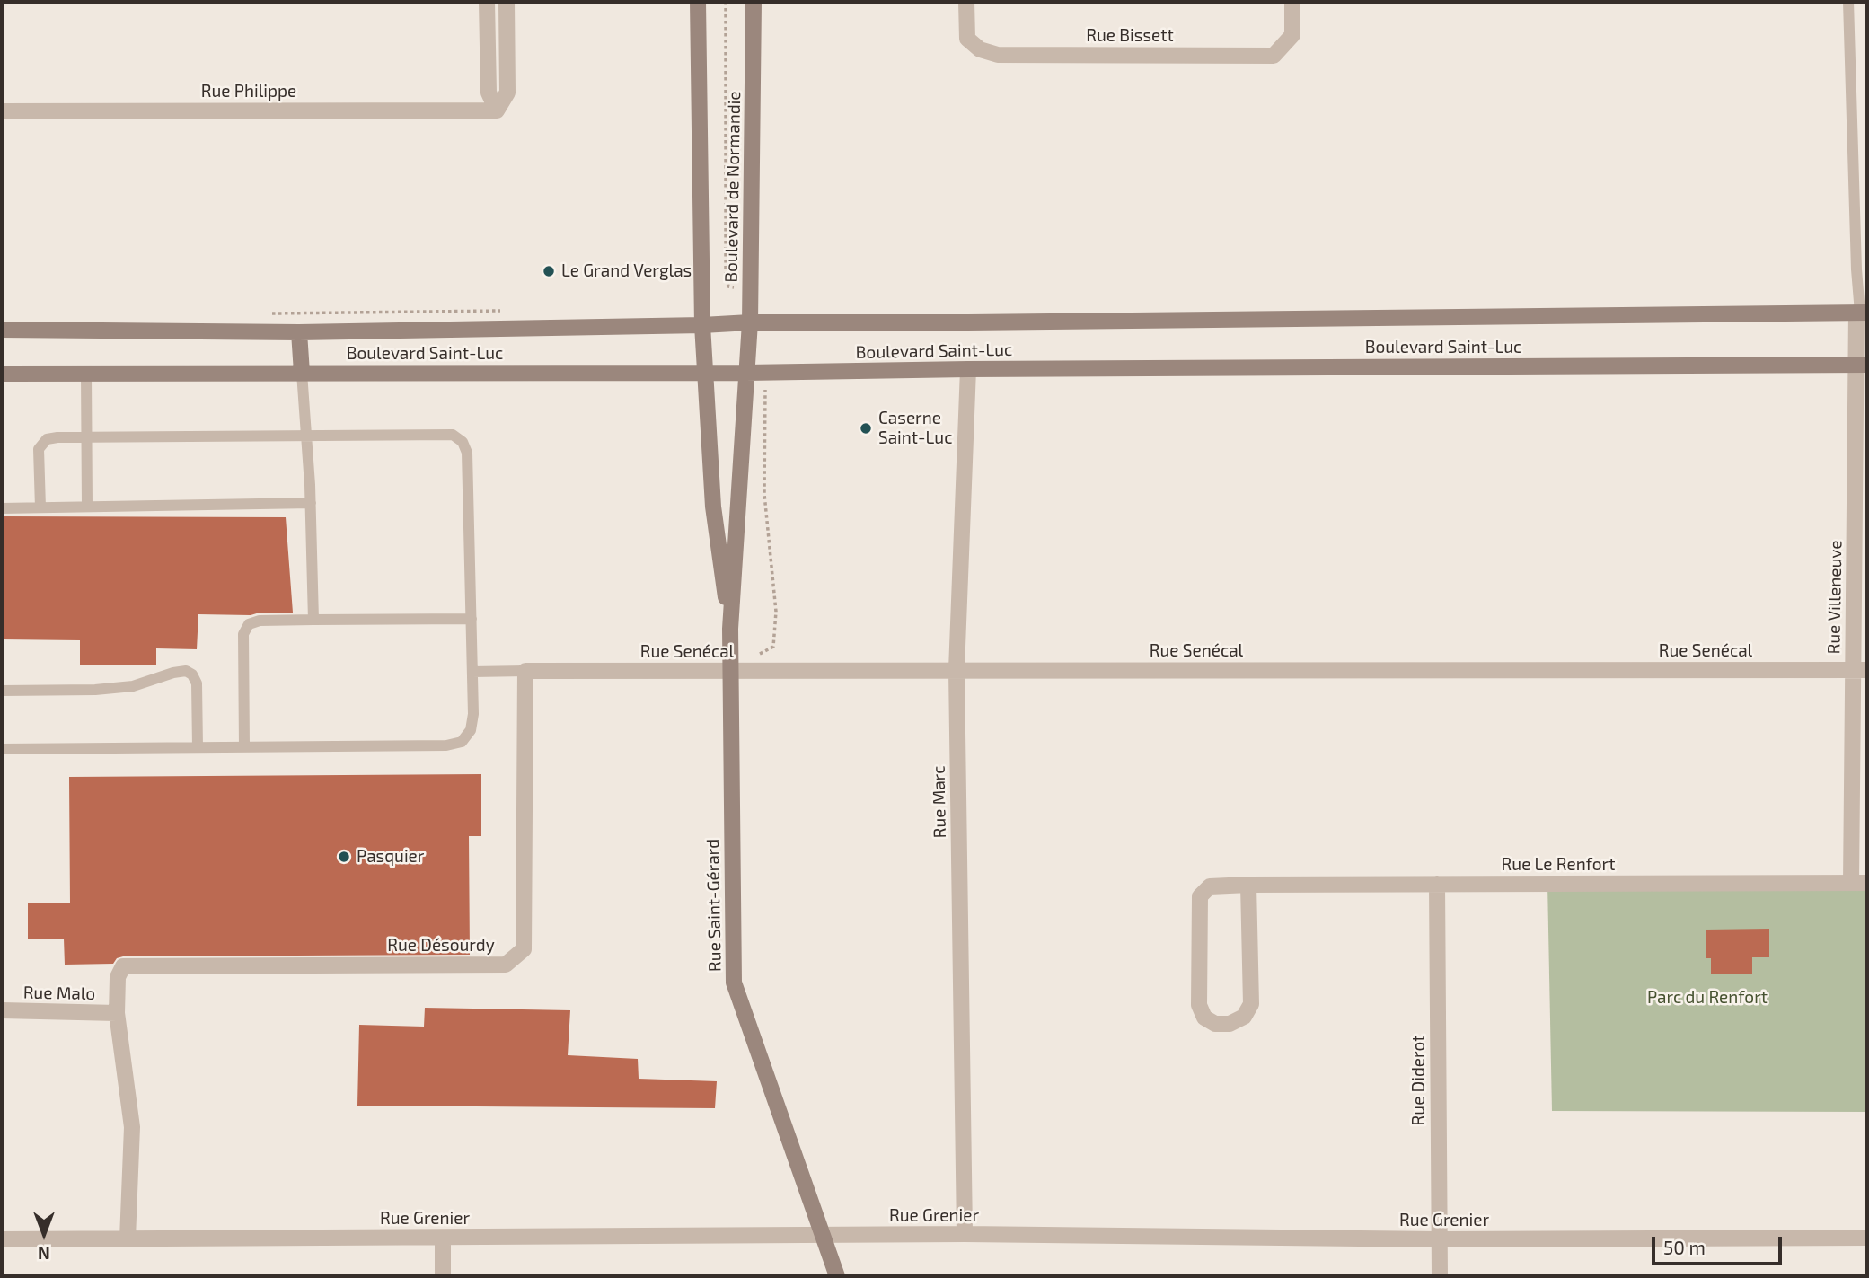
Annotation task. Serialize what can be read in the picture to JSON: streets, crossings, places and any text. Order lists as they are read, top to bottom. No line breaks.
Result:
{"streets":{"street":["Rue Bissett","Rue Philippe","Boulevard de Normandie","Boulevard Saint-Luc","Rue Villeneuve","Rue Senécal","Rue Marc","Rue Le Renfort","Rue Saint-Gérard","Rue Désourdy","Rue Malo","Rue Diderot","Rue Grenier"]},"crossings":[["Boulevard de Normandie","Boulevard Saint-Luc"],["Boulevard de Normandie","Rue Saint-Gérard"],["Boulevard Saint-Luc","Rue Villeneuve"],["Boulevard Saint-Luc","Rue Marc"],["Boulevard Saint-Luc","Rue Saint-Gérard"],["Rue Villeneuve","Rue Senécal"],["Rue Villeneuve","Rue Le Renfort"],["Rue Senécal","Rue Marc"],["Rue Senécal","Rue Saint-Gérard"],["Rue Senécal","Rue Désourdy"],["Rue Marc","Rue Grenier"],["Rue Le Renfort","Rue Diderot"],["Rue Saint-Gérard","Rue Grenier"],["Rue Désourdy","Rue Malo"],["Rue Diderot","Rue Grenier"]],"parks":["Parc du Renfort"],"places":["Le Grand Verglas","Caserne Saint-Luc","Pasquier"],"scale_bar":"50 m","north":"bottom"}
